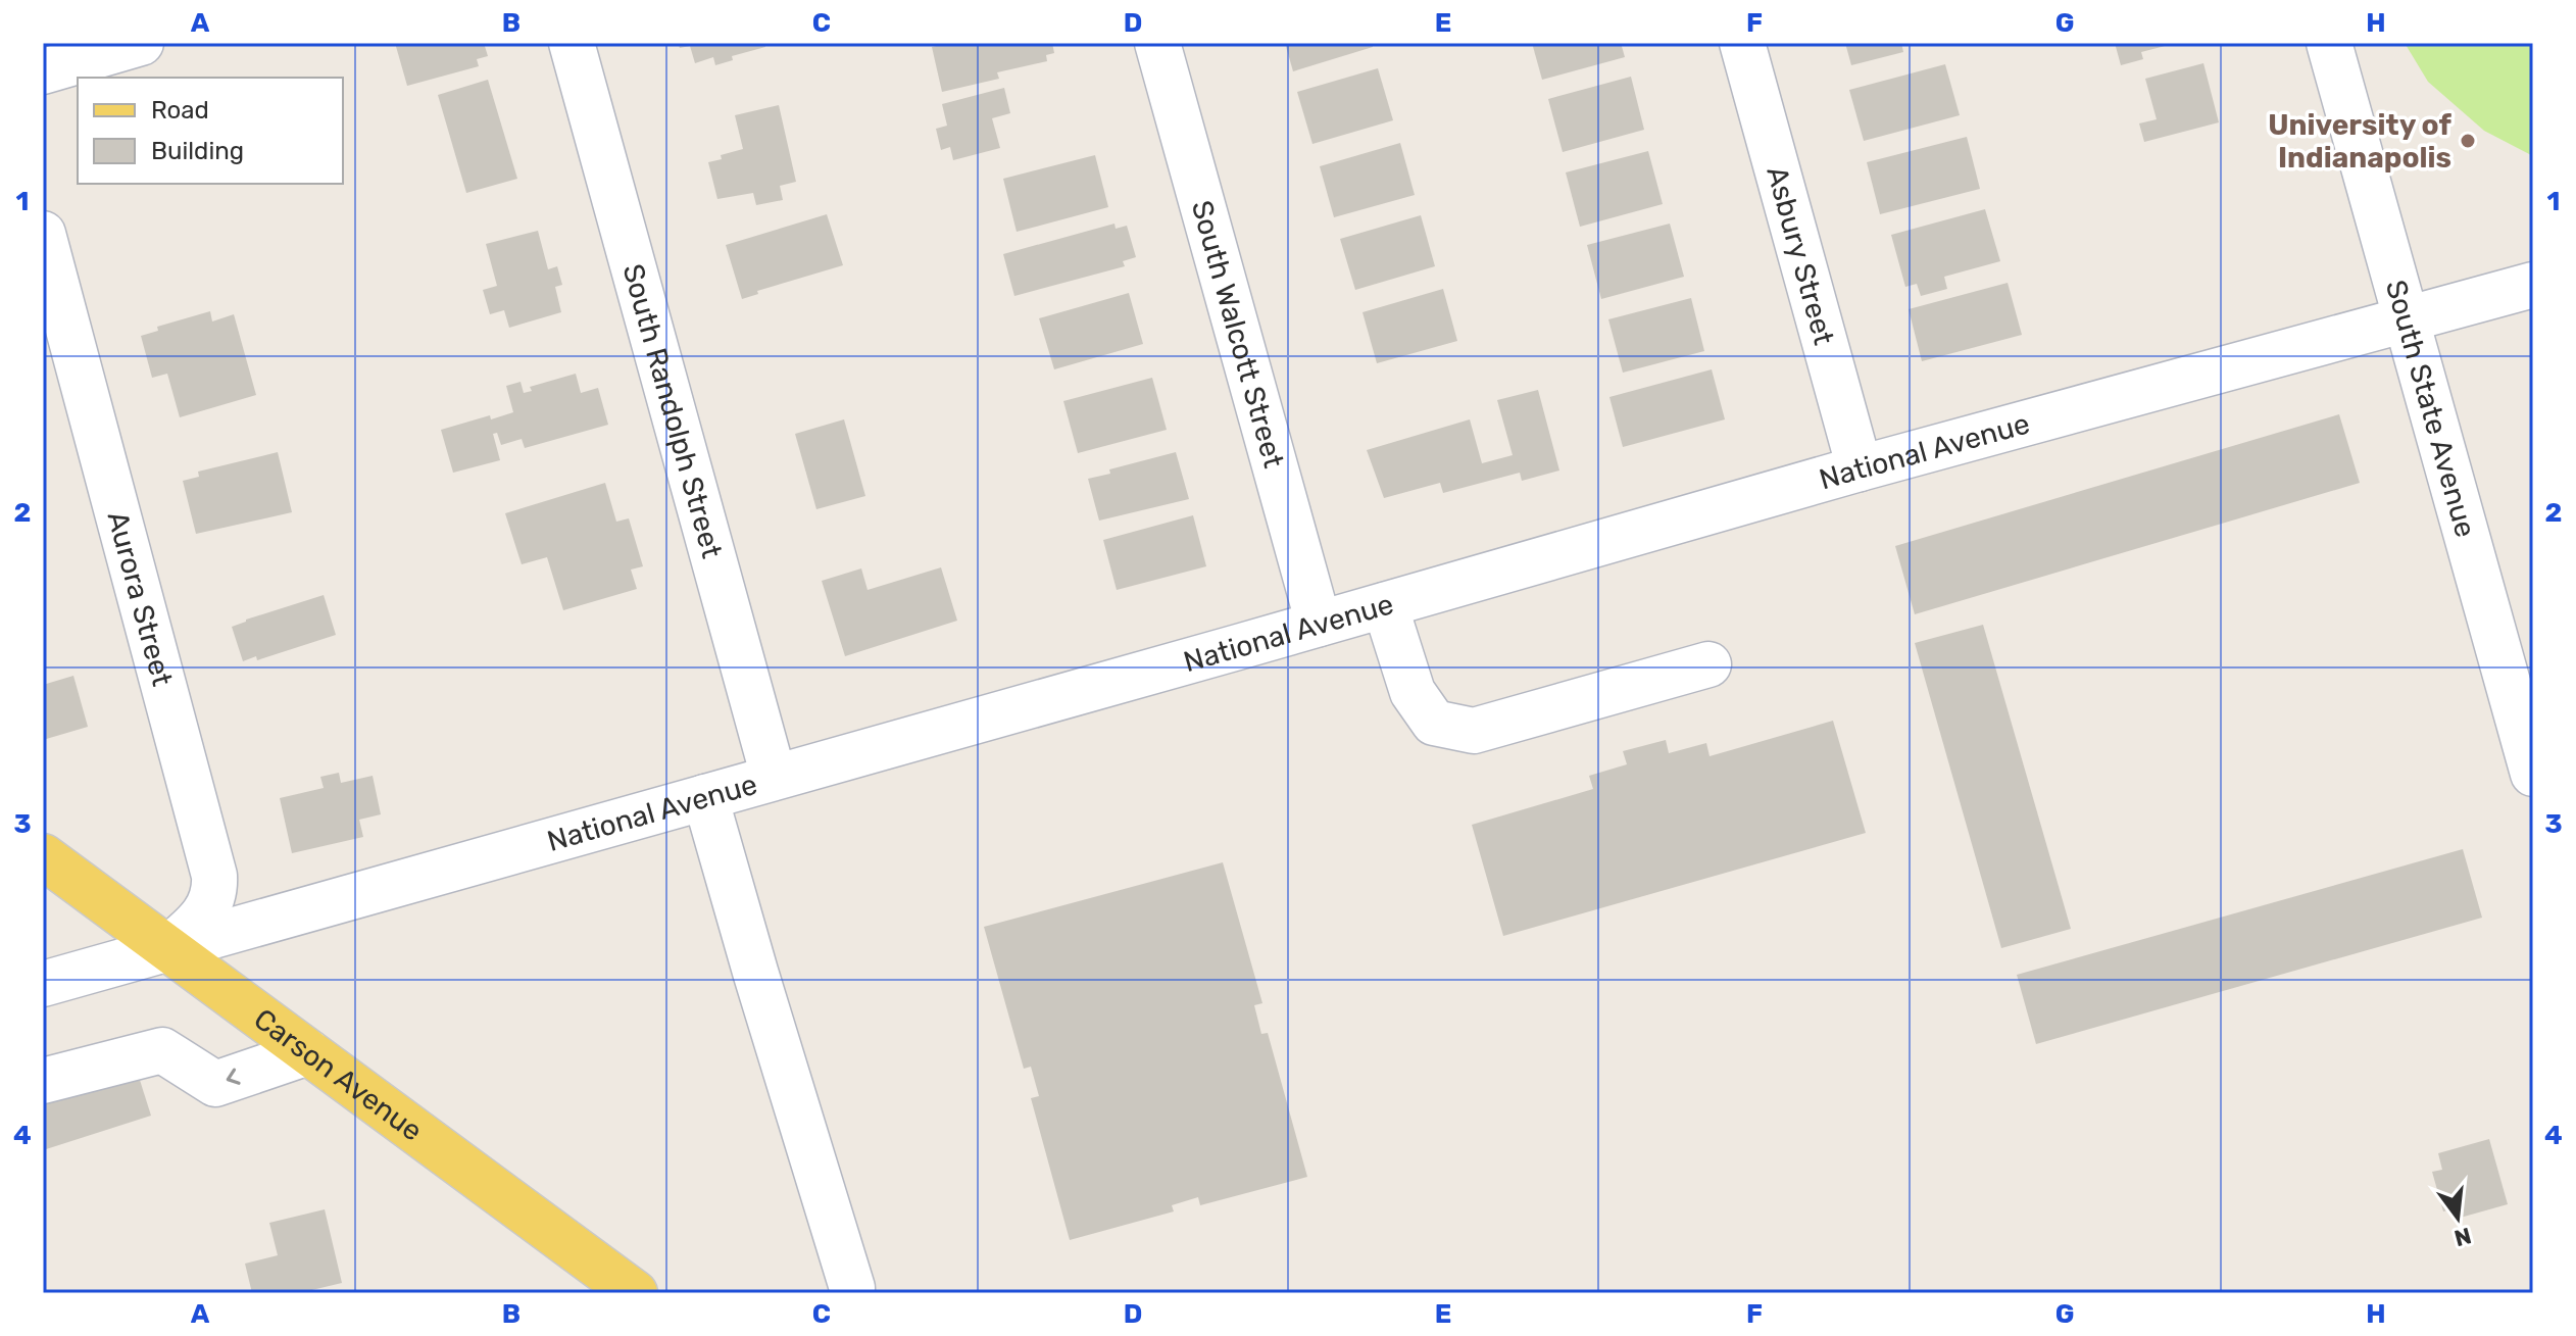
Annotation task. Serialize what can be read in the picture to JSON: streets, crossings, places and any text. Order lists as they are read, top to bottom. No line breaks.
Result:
{"streets":{"main road":["Carson Avenue"],"street":["Asbury Street","South Walcott Street","South State Avenue","South Randolph Street","National Avenue","Aurora Street"]},"crossings":[["Asbury Street","National Avenue"],["South Walcott Street","National Avenue"],["South State Avenue","National Avenue"],["South Randolph Street","National Avenue"],["National Avenue","Aurora Street"],["National Avenue","Carson Avenue"],["Aurora Street","Carson Avenue"]],"places":["University of Indianapolis"],"legend":["Road","Building"],"north":"bottom","grid":{"columns":["A","B","C","D","E","F","G","H"],"rows":["1","2","3","4"]}}
